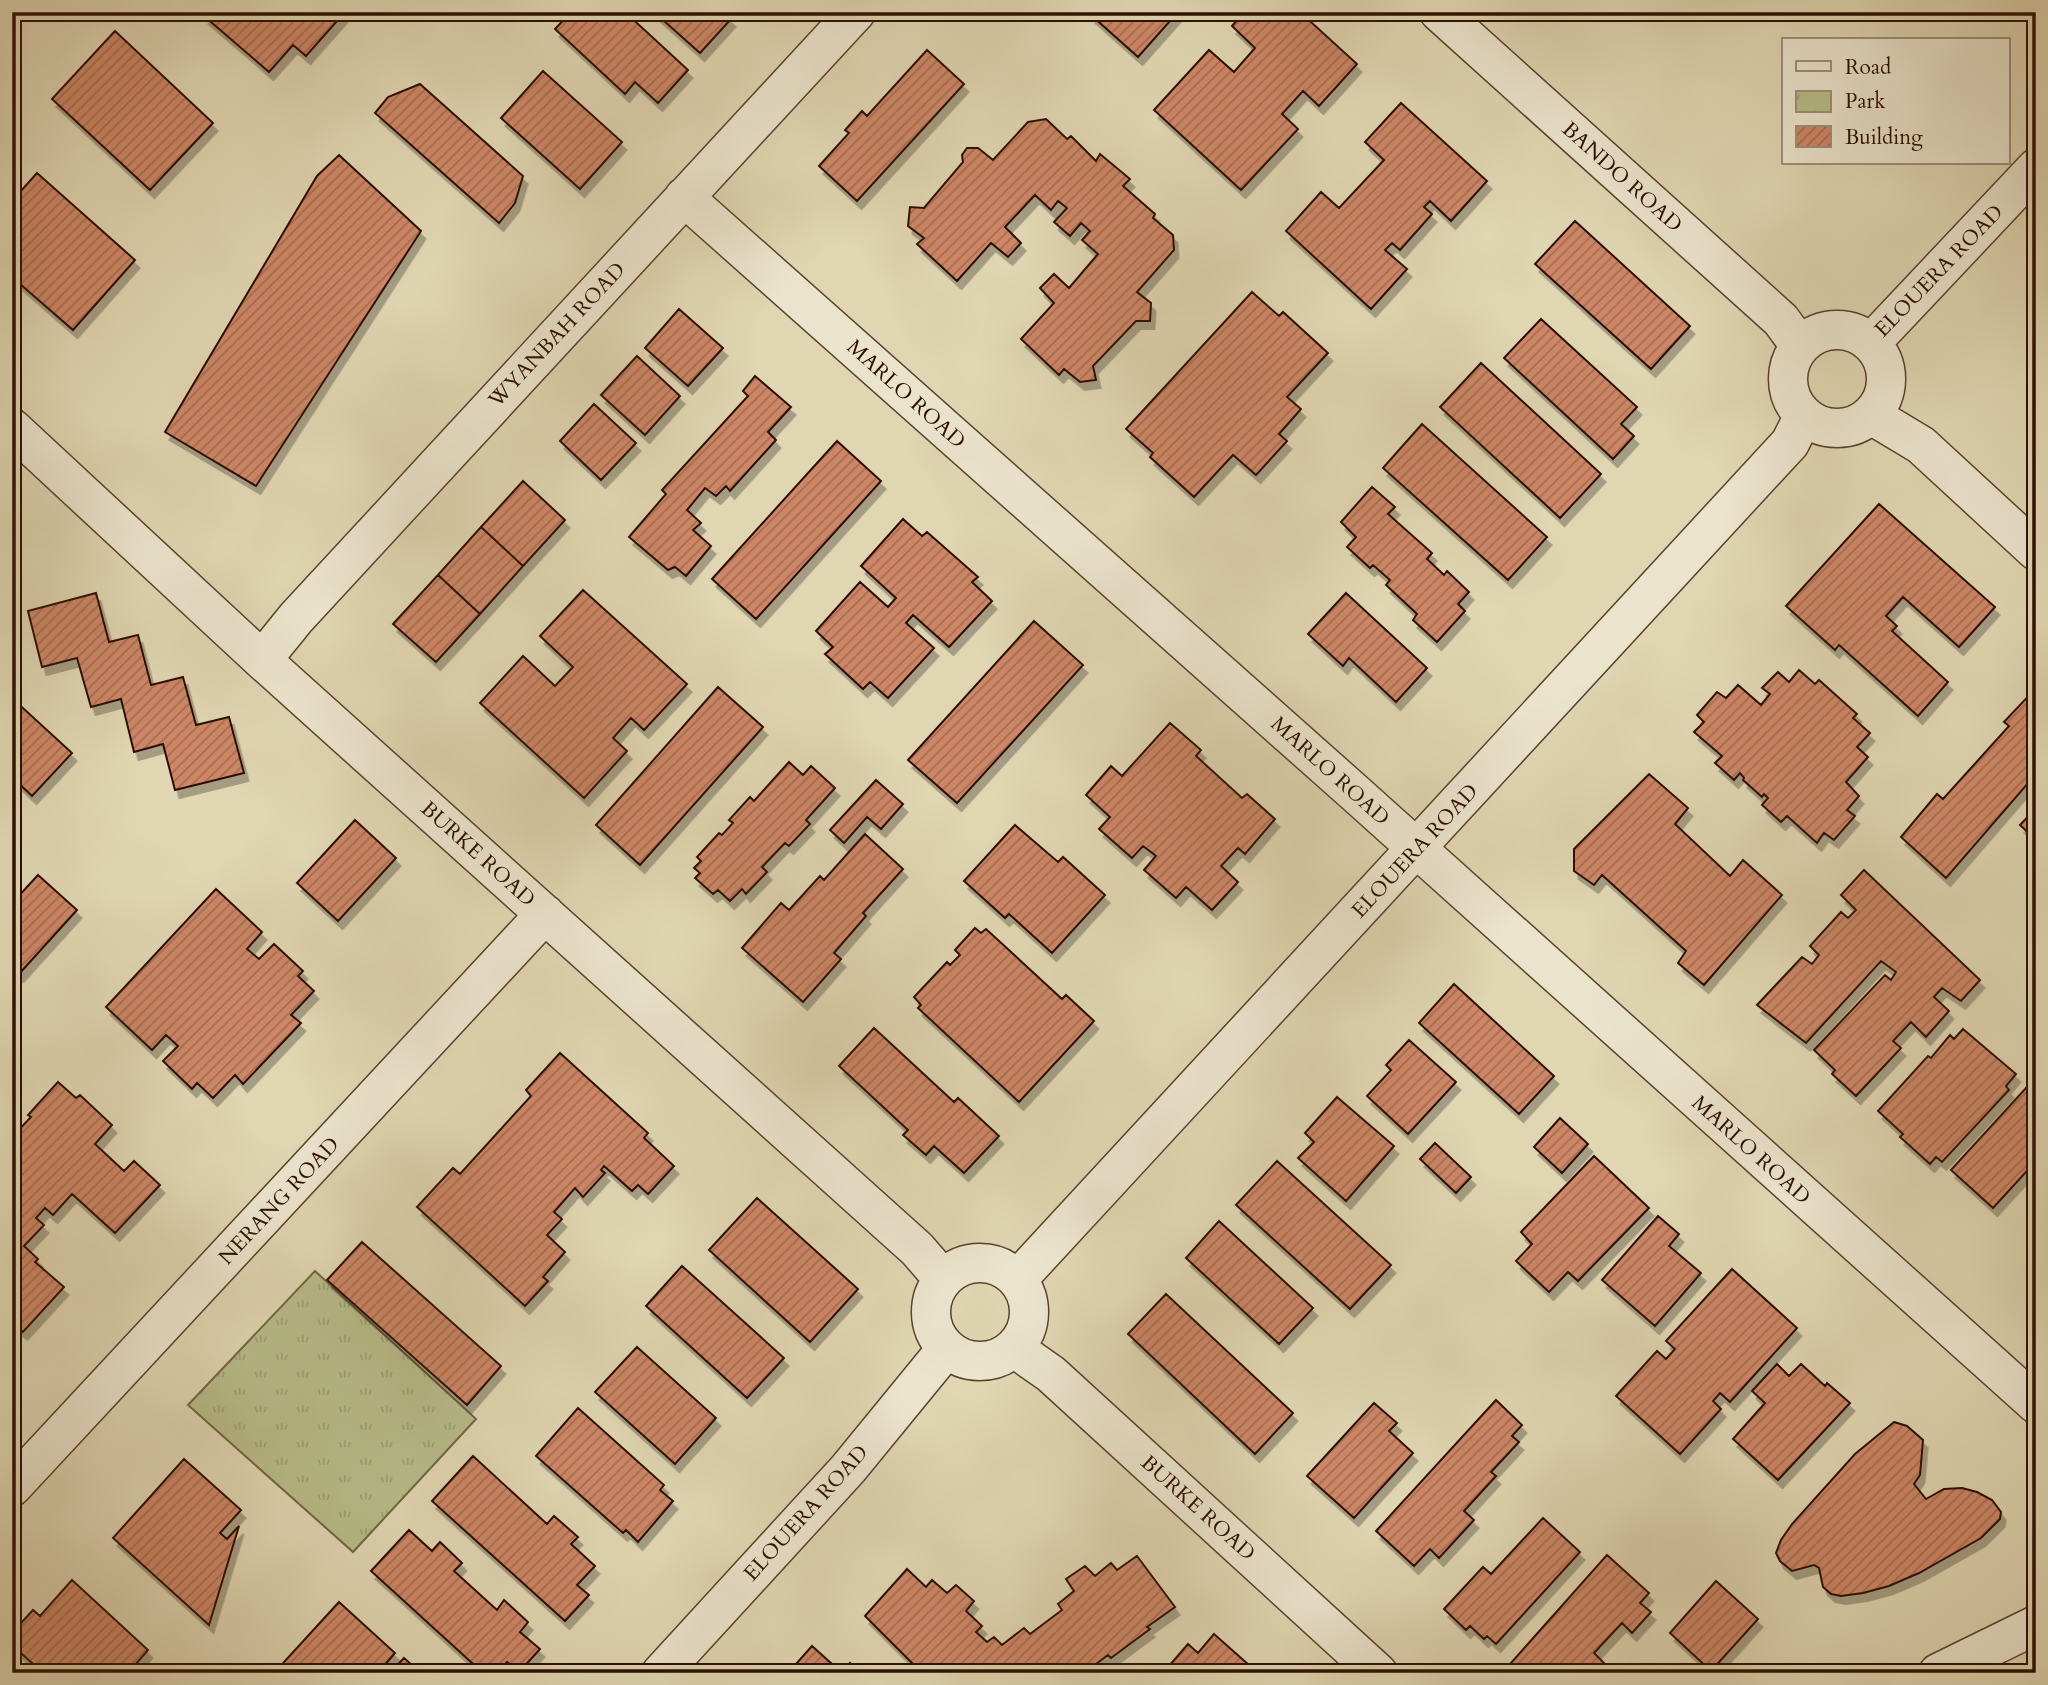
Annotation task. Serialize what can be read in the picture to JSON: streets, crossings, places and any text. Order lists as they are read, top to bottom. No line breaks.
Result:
{"streets":{"street":["BANDO ROAD","ELOUERA ROAD","WYANBAH ROAD","MARLO ROAD","BURKE ROAD","NERANG ROAD"]},"crossings":[["BANDO ROAD","ELOUERA ROAD"],["ELOUERA ROAD","MARLO ROAD"],["ELOUERA ROAD","BURKE ROAD"],["WYANBAH ROAD","MARLO ROAD"],["WYANBAH ROAD","BURKE ROAD"],["BURKE ROAD","NERANG ROAD"]],"legend":["Road","Park","Building"]}
